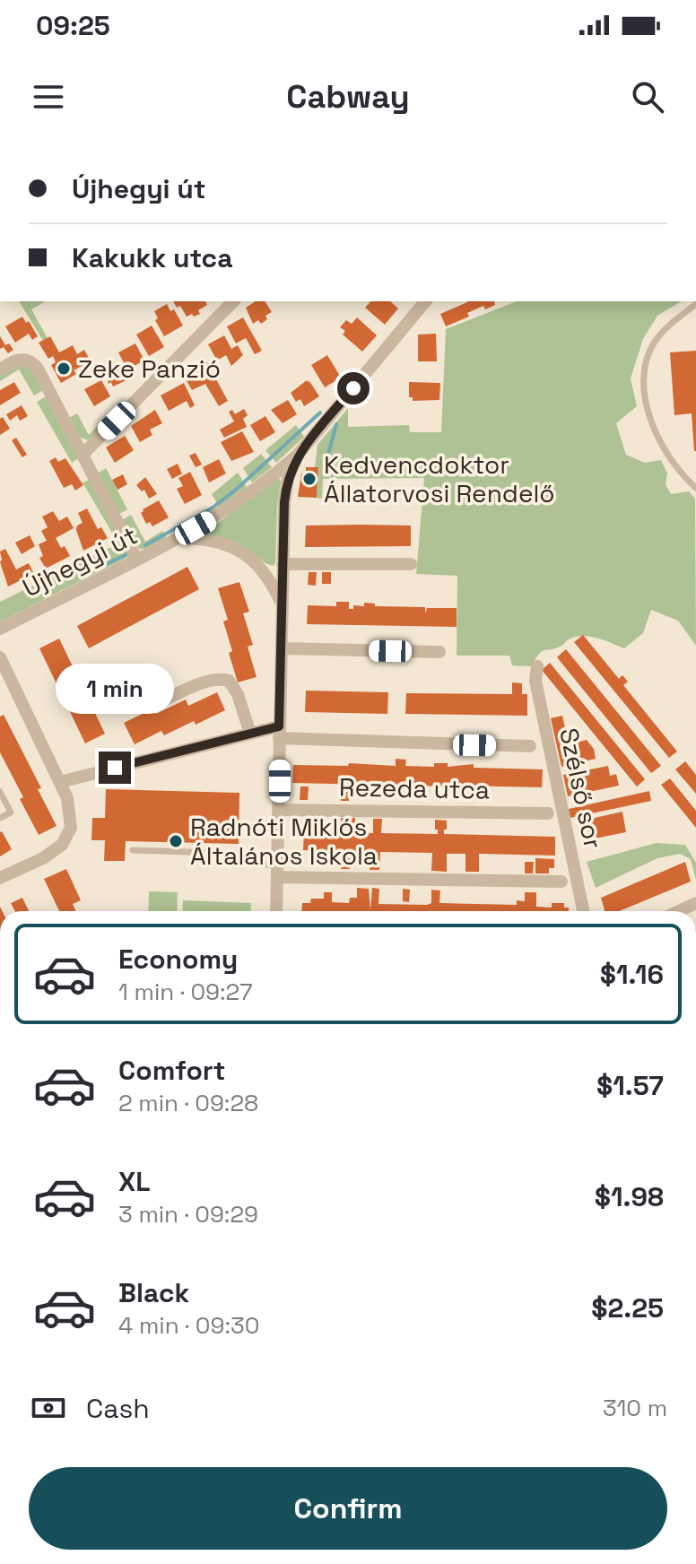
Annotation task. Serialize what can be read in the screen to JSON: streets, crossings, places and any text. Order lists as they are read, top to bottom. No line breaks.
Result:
{"streets":{"street":["Újhegyi út","Rezeda utca","Szélső sor"]},"places":["Zeke Panzió","Kedvencdoktor Állatorvosi Rendelő","Radnóti Miklós Általános Iskola"],"page":{"status":"09:25","header":"Cabway","banner":["Újhegyi út","Kakukk utca"],"bubble":"1 min","list":[{"name":"Economy","note":"1 min · 09:27","value":"$1.16"},{"name":"Comfort","note":"2 min · 09:28","value":"$1.57"},{"name":"XL","note":"3 min · 09:29","value":"$1.98"},{"name":"Black","note":"4 min · 09:30","value":"$2.25"}],"pay":["Cash","310 m"],"buttons":"Confirm"}}
